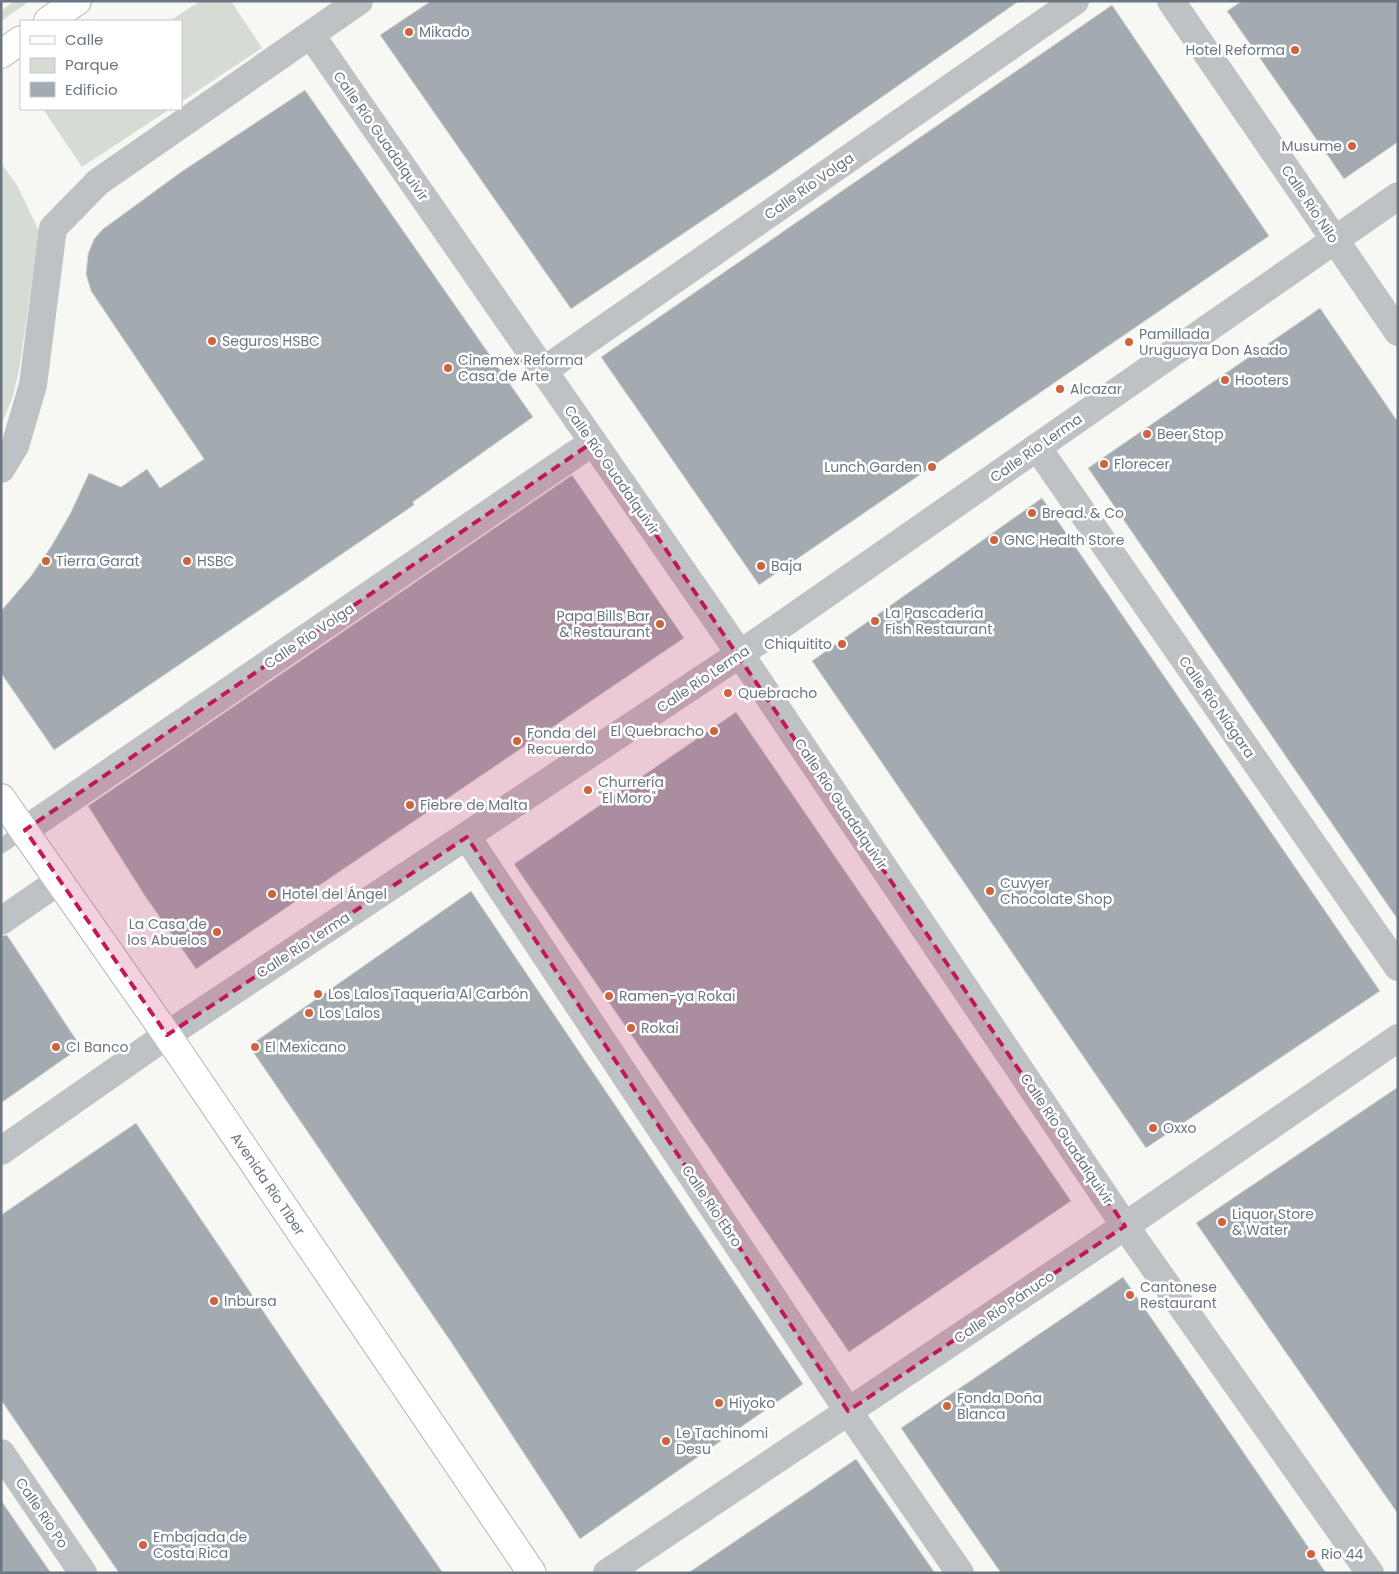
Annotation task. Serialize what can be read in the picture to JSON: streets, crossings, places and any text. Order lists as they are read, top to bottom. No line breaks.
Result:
{"streets":{"main road":["Avenida Río Tíber"],"street":["Calle Río Guadalquivir","Calle Río Volga","Calle Río Nilo","Calle Río Lerma","Calle Río Niágara","Calle Río Ebro","Calle Río Pánuco","Calle Río Po"]},"crossings":[["Calle Río Guadalquivir","Calle Río Volga"],["Calle Río Guadalquivir","Calle Río Lerma"],["Calle Río Guadalquivir","Calle Río Pánuco"],["Calle Río Volga","Avenida Río Tíber"],["Calle Río Nilo","Calle Río Lerma"],["Calle Río Lerma","Calle Río Niágara"],["Calle Río Lerma","Avenida Río Tíber"],["Calle Río Lerma","Calle Río Ebro"],["Calle Río Ebro","Calle Río Pánuco"]],"places":["Mikado","Hotel Reforma","Musume","Seguros HSBC","Pamillada Uruguaya Don Asado","Cinemex Reforma Casa de Arte","Hooters","Alcazar","Beer Stop","Florecer","Lunch Garden","Bread. & Co","GNC Health Store","Tierra Garat","HSBC","Baja","La Pascadería Fish Restaurant","Papa Bills Bar & Restaurant","Chiquitito","Quebracho","El Quebracho","Fonda del Recuerdo","Churrería \"El Moro\"","Fiebre de Malta","Cuvyer Chocolate Shop","Hotel del Ángel","La Casa de los Abuelos","Los Lalos Taqueria Al Carbón","Ramen-ya Rokai","Los Lalos","Rokai","CI Banco","El Mexicano","Oxxo","Liquor Store & Water","Cantonese Restaurant","Inbursa","Hiyoko","Fonda Doña Blanca","Le Tachinomi Desu","Embajada de Costa Rica","Rio 44"],"legend":["Calle","Parque","Edificio"]}
